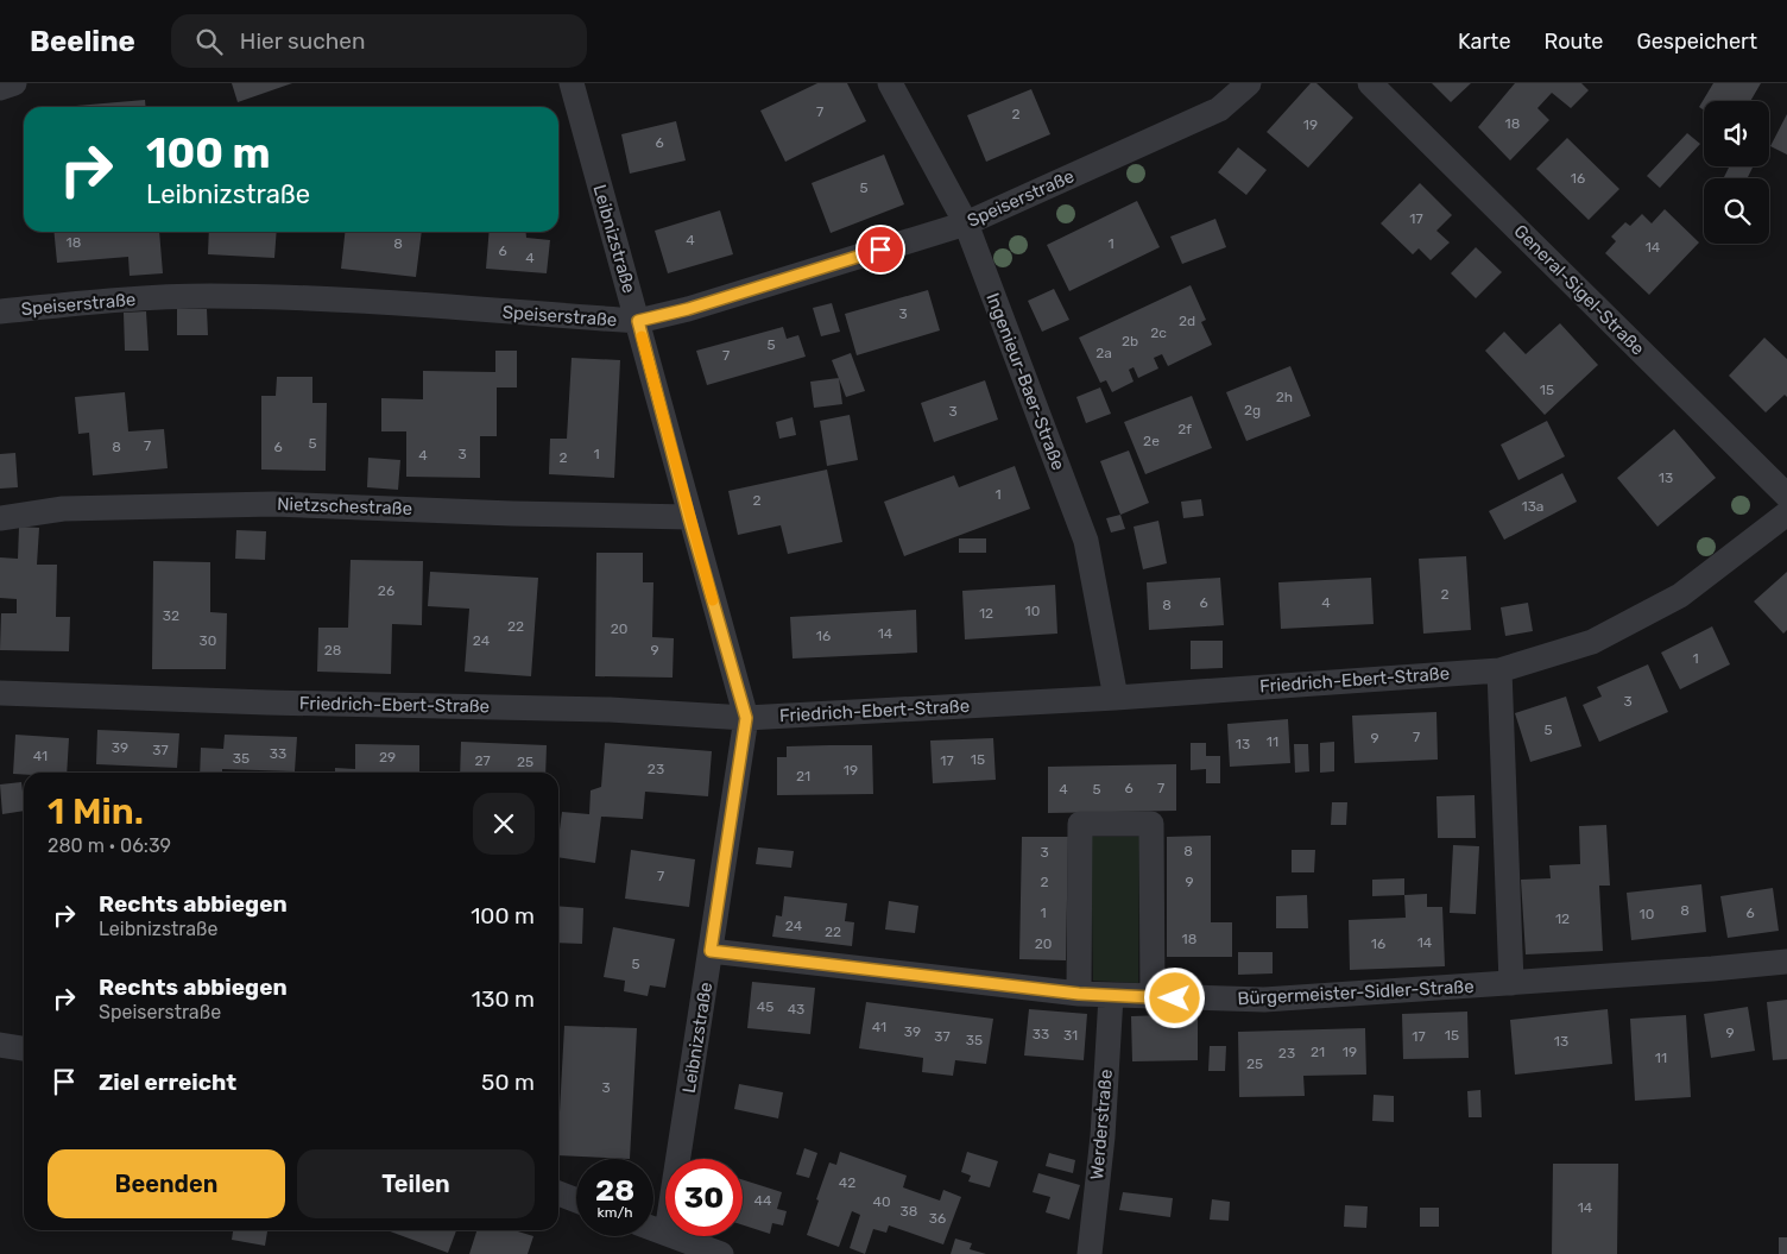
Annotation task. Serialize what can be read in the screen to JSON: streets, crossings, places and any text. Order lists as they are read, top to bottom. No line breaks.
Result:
{"streets":{"street":["Speiserstraße","Leibnizstraße","General-Sigel-Straße","Ingenieur-Baer-Straße","Nietzschestraße","Friedrich-Ebert-Straße","Bürgermeister-Sidler-Straße","Werderstraße"]},"crossings":[["Speiserstraße","Leibnizstraße"],["Speiserstraße","Ingenieur-Baer-Straße"],["Leibnizstraße","Nietzschestraße"],["Leibnizstraße","Friedrich-Ebert-Straße"],["Leibnizstraße","Bürgermeister-Sidler-Straße"],["Ingenieur-Baer-Straße","Friedrich-Ebert-Straße"],["Bürgermeister-Sidler-Straße","Werderstraße"]],"house_numbers":["7","2","18","19","6","16","5","17","4","18","8","1","14","6","4","3","2d","2c","2b","5","2a","7","15","2h","2g","3","2f","2e","5","7","8","6","3","1","4","2","13","1","2","13a","26","2","6","4","8","10","12","32","22","20","14","16","30","24","28","9","1","3","5","7","9","11","13","39","37","33","41","29","35","15","27","17","25","23","19","21","6","7","4","5","8","3","7","2","9","8","1","6","10","12","24","22","18","14","20","16","5","45","43","41","39","9","33","31","15","37","17","35","13","21","19","23","11","25","3","42","44","40","14","38","36"],"page":{"header":"Beeline","search":"Hier suchen","nav":["Karte","Route","Gespeichert"],"turn":["100 m","Leibnizstraße"],"heading":["1 Min.","280 m · 06:39"],"list":[{"name":"Rechts abbiegen","note":"Leibnizstraße","value":"100 m"},{"name":"Rechts abbiegen","note":"Speiserstraße","value":"130 m"},{"name":"Ziel erreicht","value":"50 m"}],"buttons":["Beenden","Teilen"],"speed":"28 km/h","limit":"30"}}
